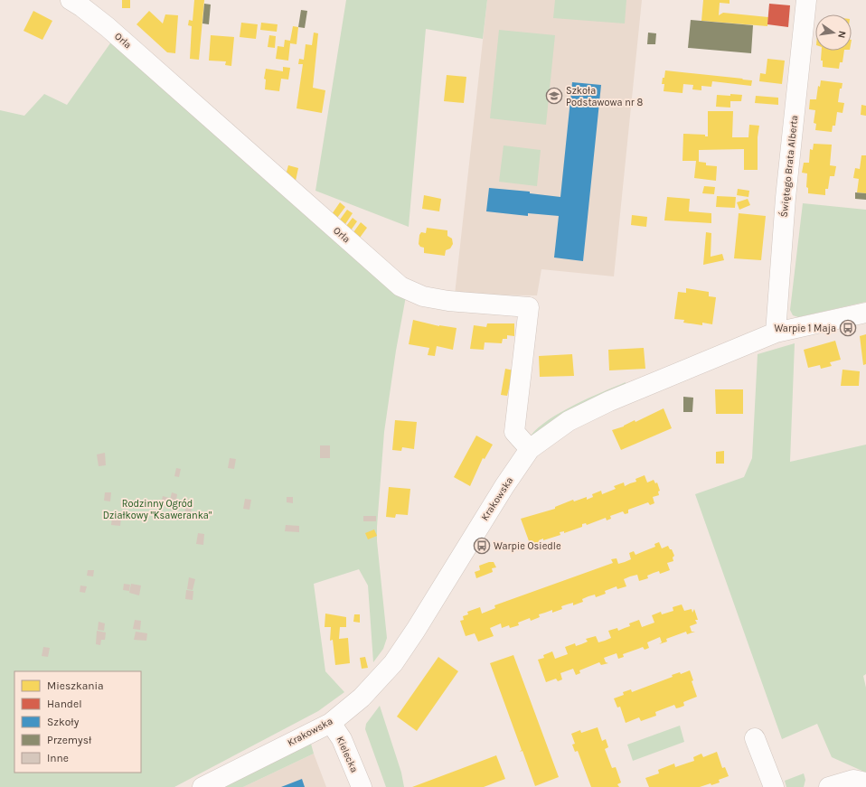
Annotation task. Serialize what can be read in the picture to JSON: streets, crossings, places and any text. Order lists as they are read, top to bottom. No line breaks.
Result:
{"streets":{"street":["Orla","Świętego Brata Alberta","Krakowska","Kielecka"]},"crossings":[["Orla","Krakowska"],["Świętego Brata Alberta","Krakowska"],["Krakowska","Kielecka"]],"parks":["Rodzinny Ogród Działkowy \"Ksaweranka\""],"places":{"school or university":["Szkoła Podstawowa nr 8"],"bus stop":["Warpie 1 Maja","Warpie Osiedle"]},"legend":["Mieszkania","Handel","Szkoły","Przemysł","Inne"],"north":"right"}
